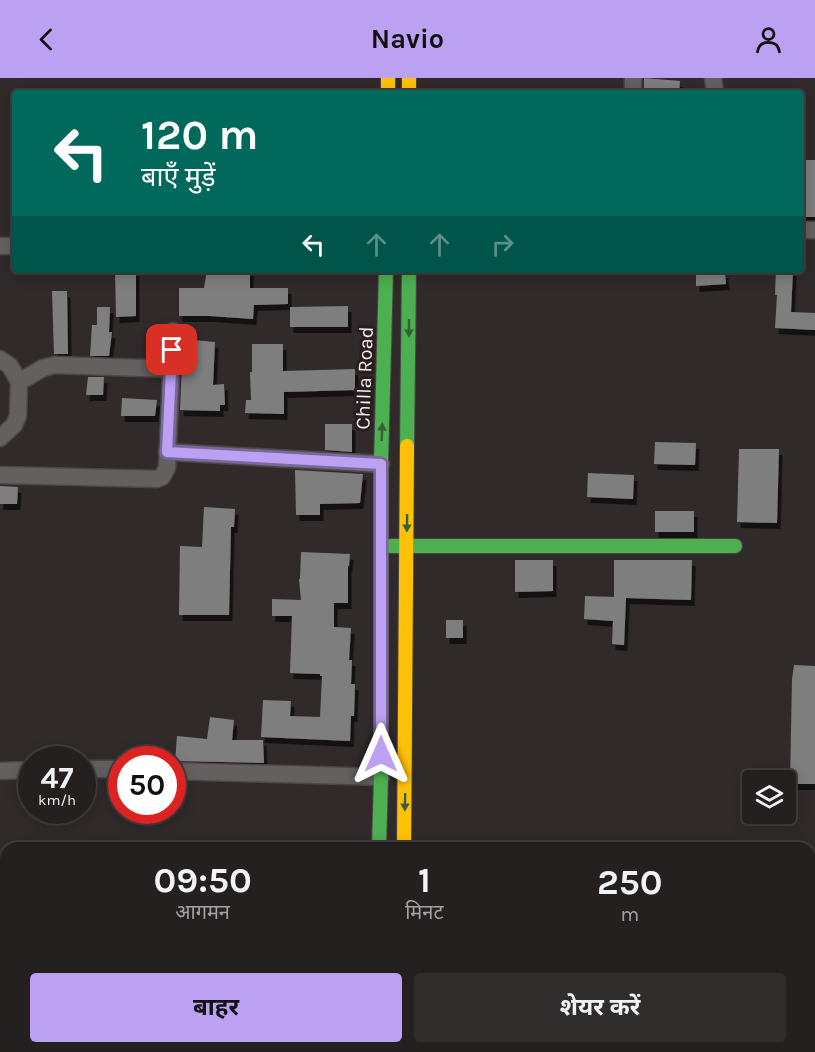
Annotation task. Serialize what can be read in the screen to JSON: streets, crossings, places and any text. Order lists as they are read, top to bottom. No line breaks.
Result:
{"streets":{"main road":["Chilla Road"]},"page":{"header":"Navio","turn":["120 m","बाएँ मुड़ें"],"speed":"47 km/h","limit":"50","eta":["09:50","आगमन","1","मिनट","250","m"],"buttons":["बाहर","शेयर करें"]}}
